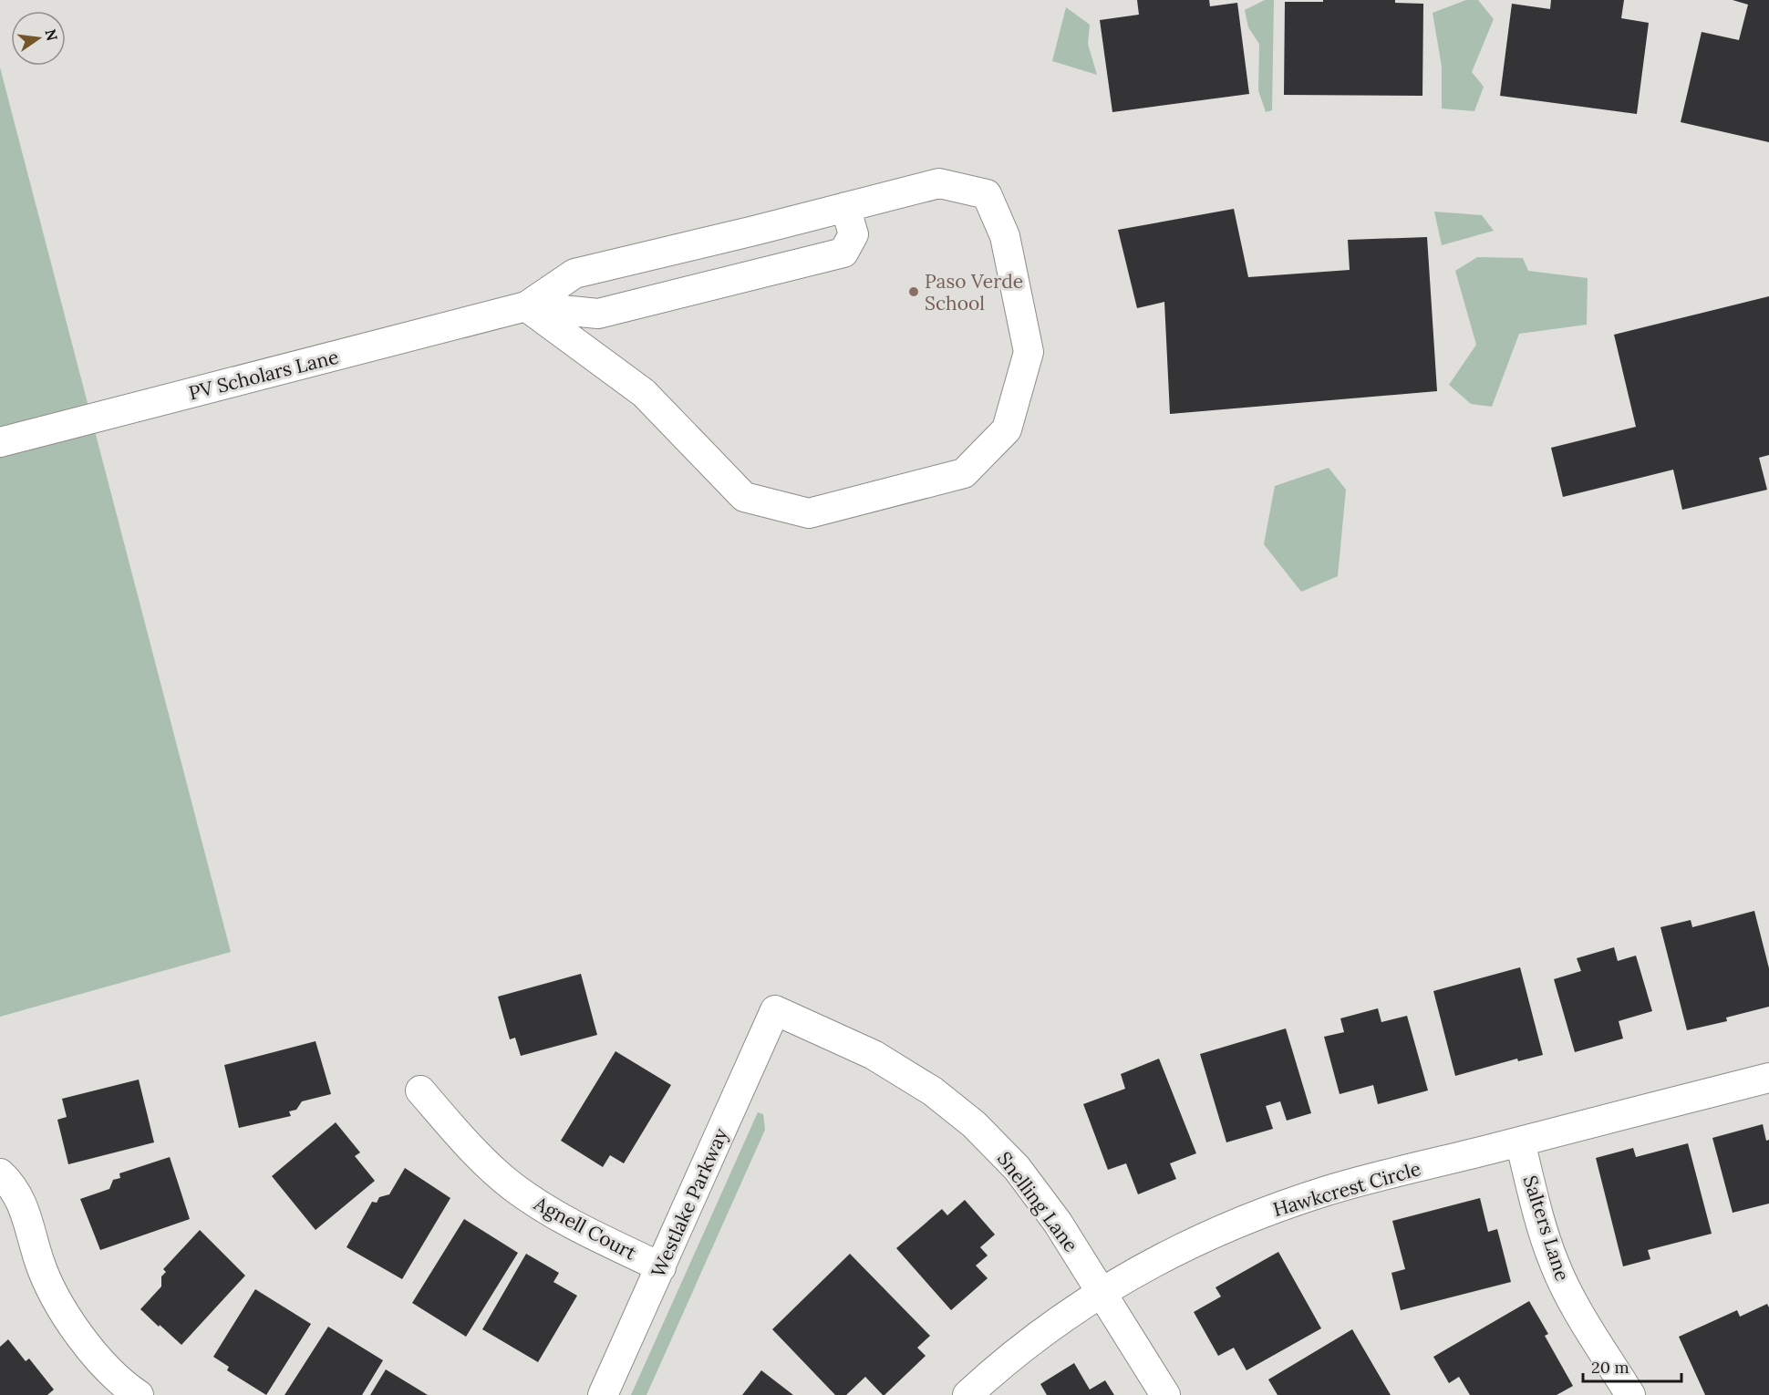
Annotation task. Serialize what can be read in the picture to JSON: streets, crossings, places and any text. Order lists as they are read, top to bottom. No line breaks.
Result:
{"streets":{"street":["PV Scholars Lane","Hawkcrest Circle","Snelling Lane","Westlake Parkway","Agnell Court","Salters Lane"]},"crossings":[["Hawkcrest Circle","Snelling Lane"],["Hawkcrest Circle","Salters Lane"],["Snelling Lane","Westlake Parkway"],["Westlake Parkway","Agnell Court"]],"places":["Paso Verde School"],"scale_bar":"20 m","north":"right"}
